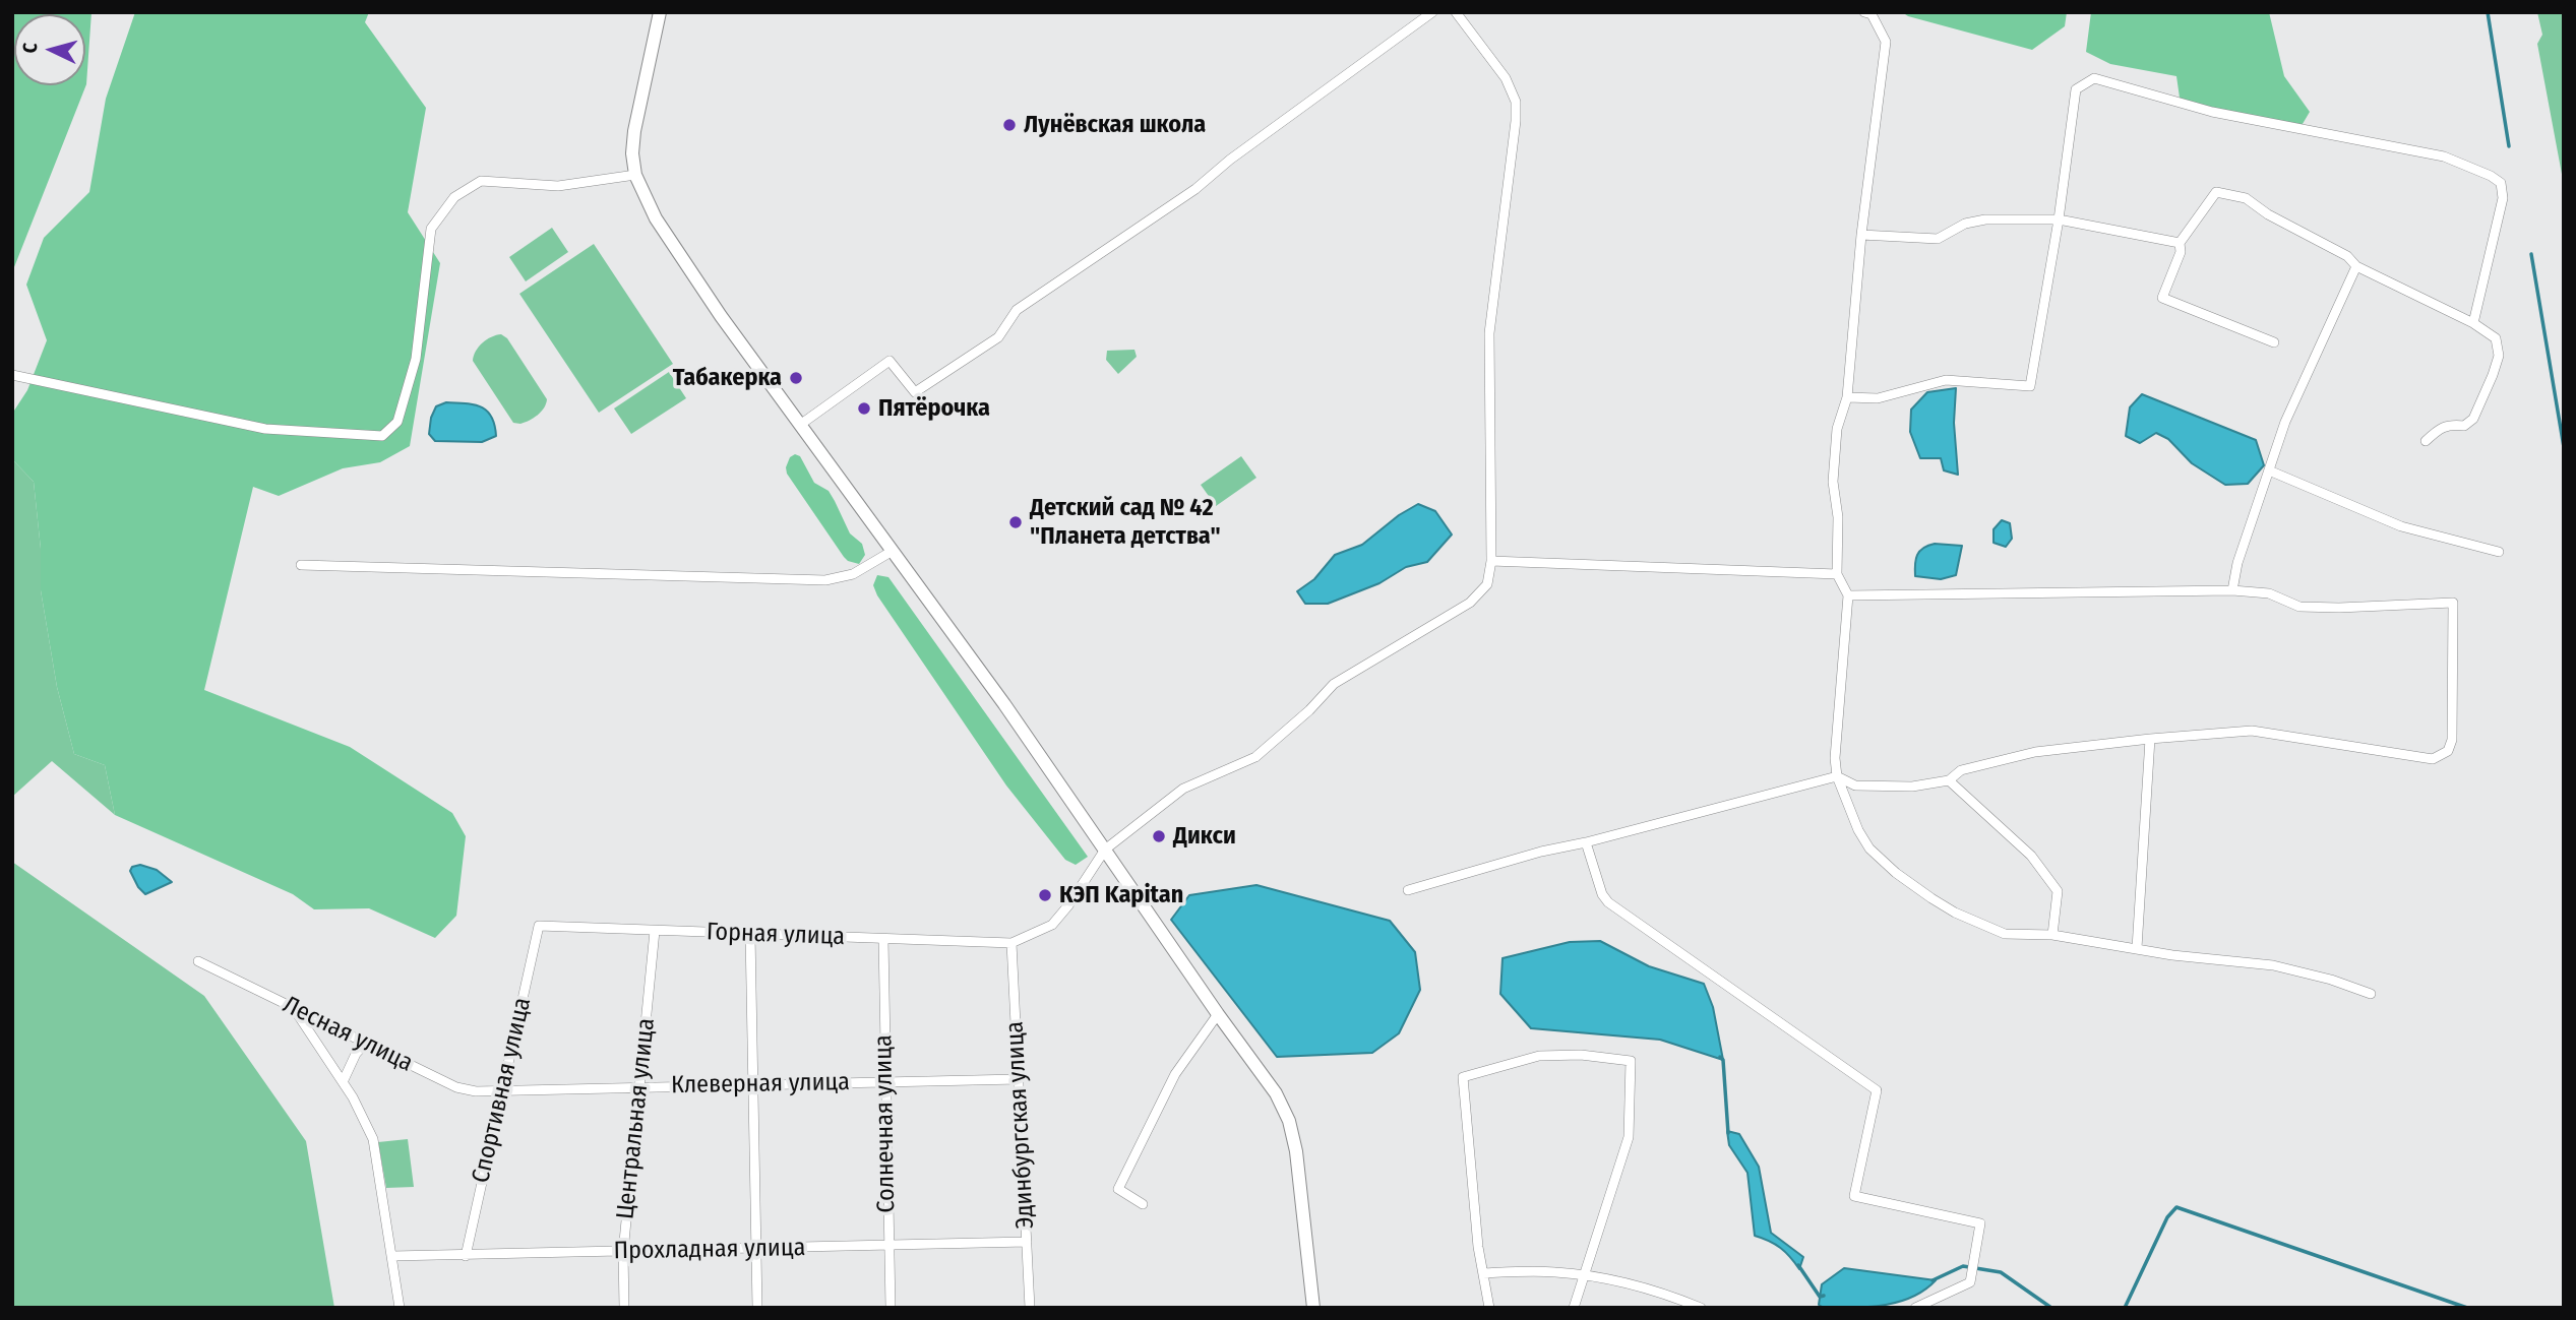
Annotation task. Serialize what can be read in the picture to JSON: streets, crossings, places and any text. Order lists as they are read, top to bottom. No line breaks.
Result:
{"streets":{"street":["Горная улица","Лесная улица","Клеверная улица","Спортивная улица","Центральная улица","Солнечная улица","Эдинбургская улица","Прохладная улица"]},"crossings":[["Горная улица","Спортивная улица"],["Горная улица","Центральная улица"],["Горная улица","Солнечная улица"],["Горная улица","Эдинбургская улица"],["Лесная улица","Клеверная улица"],["Лесная улица","Спортивная улица"],["Клеверная улица","Спортивная улица"],["Клеверная улица","Центральная улица"],["Клеверная улица","Солнечная улица"],["Клеверная улица","Эдинбургская улица"],["Спортивная улица","Прохладная улица"],["Центральная улица","Прохладная улица"],["Солнечная улица","Прохладная улица"],["Эдинбургская улица","Прохладная улица"]],"places":["Лунёвская школа","Табакерка","Пятёрочка","Детский сад № 42 \"Планета детства\"","Дикси","КЭП Kapitan"],"north":"left"}
